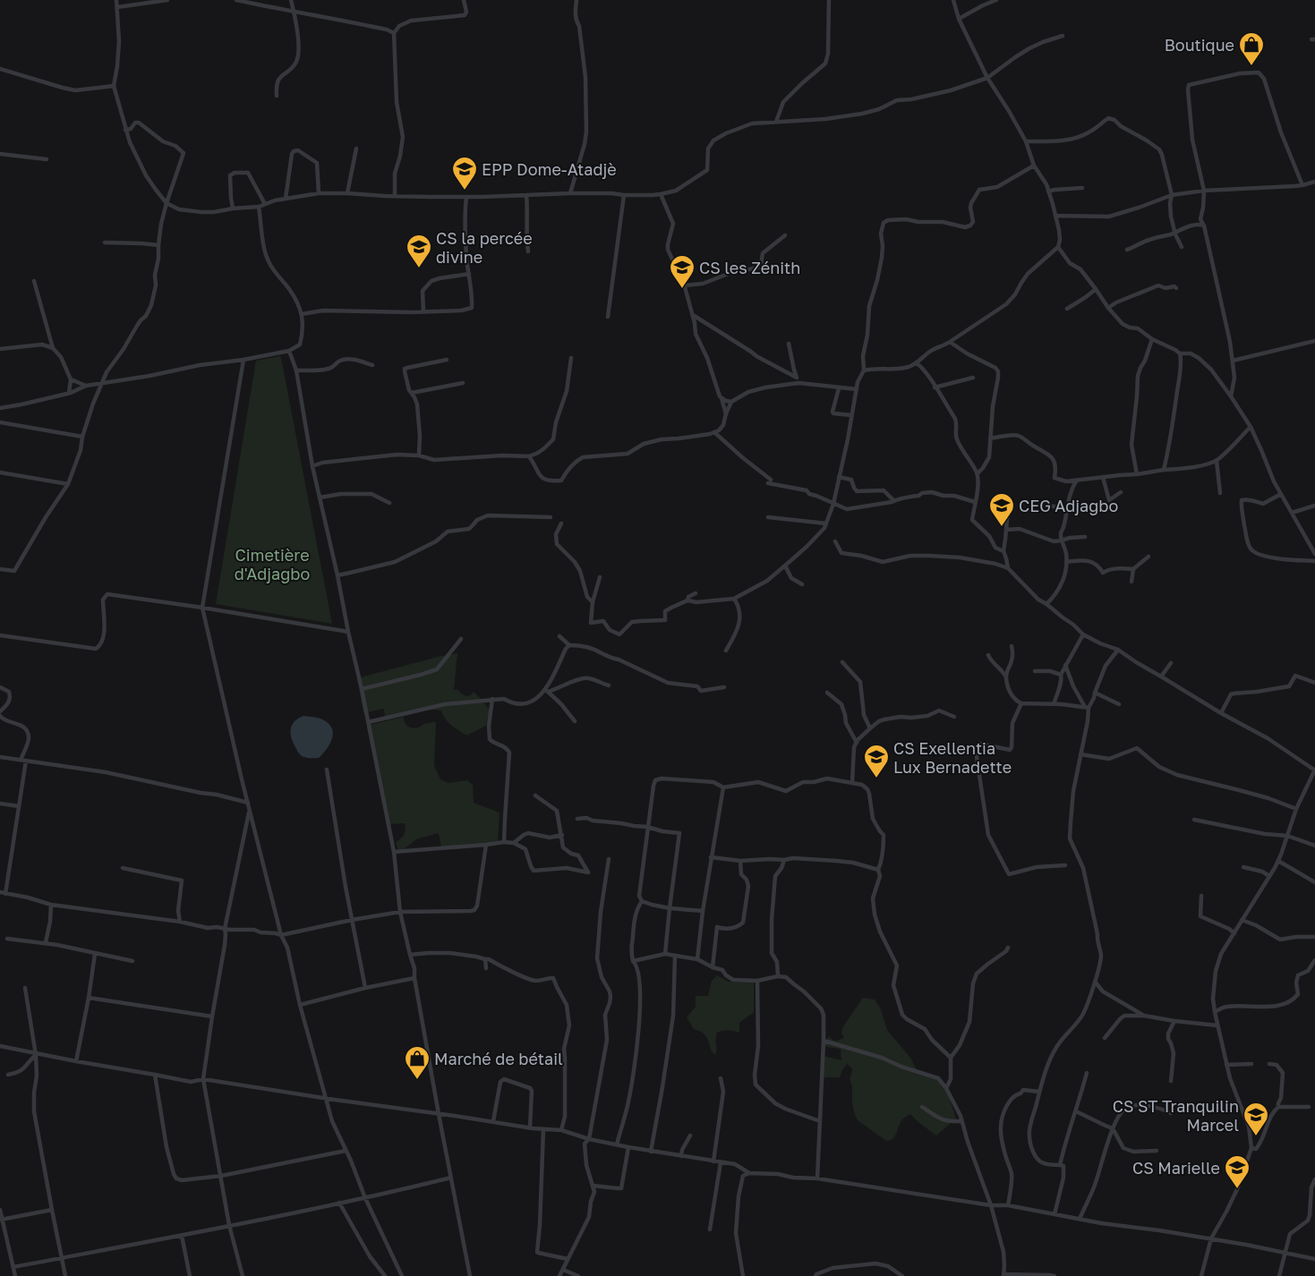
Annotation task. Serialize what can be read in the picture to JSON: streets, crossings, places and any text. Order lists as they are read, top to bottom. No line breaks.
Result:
{"parks":["Cimetière d'Adjagbo"],"places":{"shop":["Boutique","Marché de bétail"],"school or university":["EPP Dome-Atadjè","CS la percée divine","CS les Zénith","CEG Adjagbo","CS Exellentia Lux Bernadette","CS ST Tranquilin Marcel","CS Marielle"]}}
